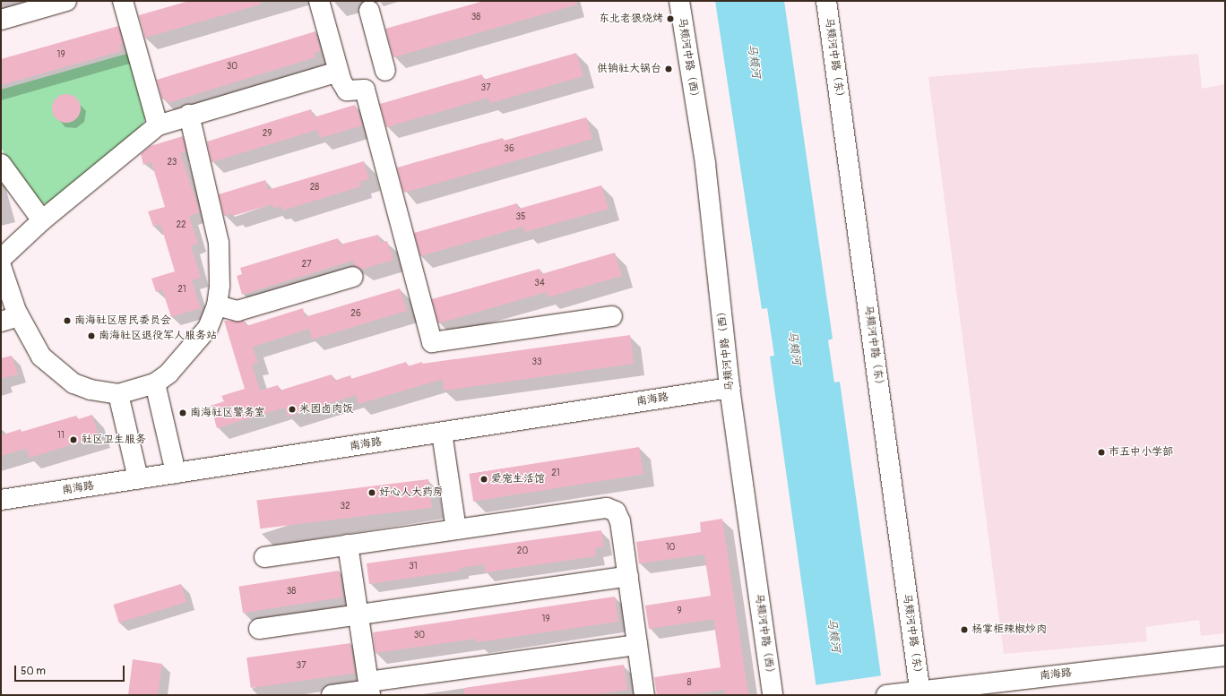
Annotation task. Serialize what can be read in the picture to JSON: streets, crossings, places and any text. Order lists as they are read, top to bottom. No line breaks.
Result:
{"streets":{"street":["马颊河中路（西）","马颊河中路（东）","南海路"]},"crossings":[["马颊河中路（西）","南海路"],["马颊河中路（东）","南海路"]],"water":["马颊河"],"places":["东北老狼烧烤","供销社大锅台","南海社区居民委员会","南海社区退役军人服务站","米园卤肉饭","南海社区警务室","社区卫生服务","市五中小学部","爱宠生活馆","好心人大药房","杨掌柜辣椒炒肉"],"house_numbers":["38","19","30","37","29","36","23","28","35","22","27","34","21","26","33","11","21","32","10","20","31","38","9","19","30","37","8"],"scale_bar":"50 m"}
